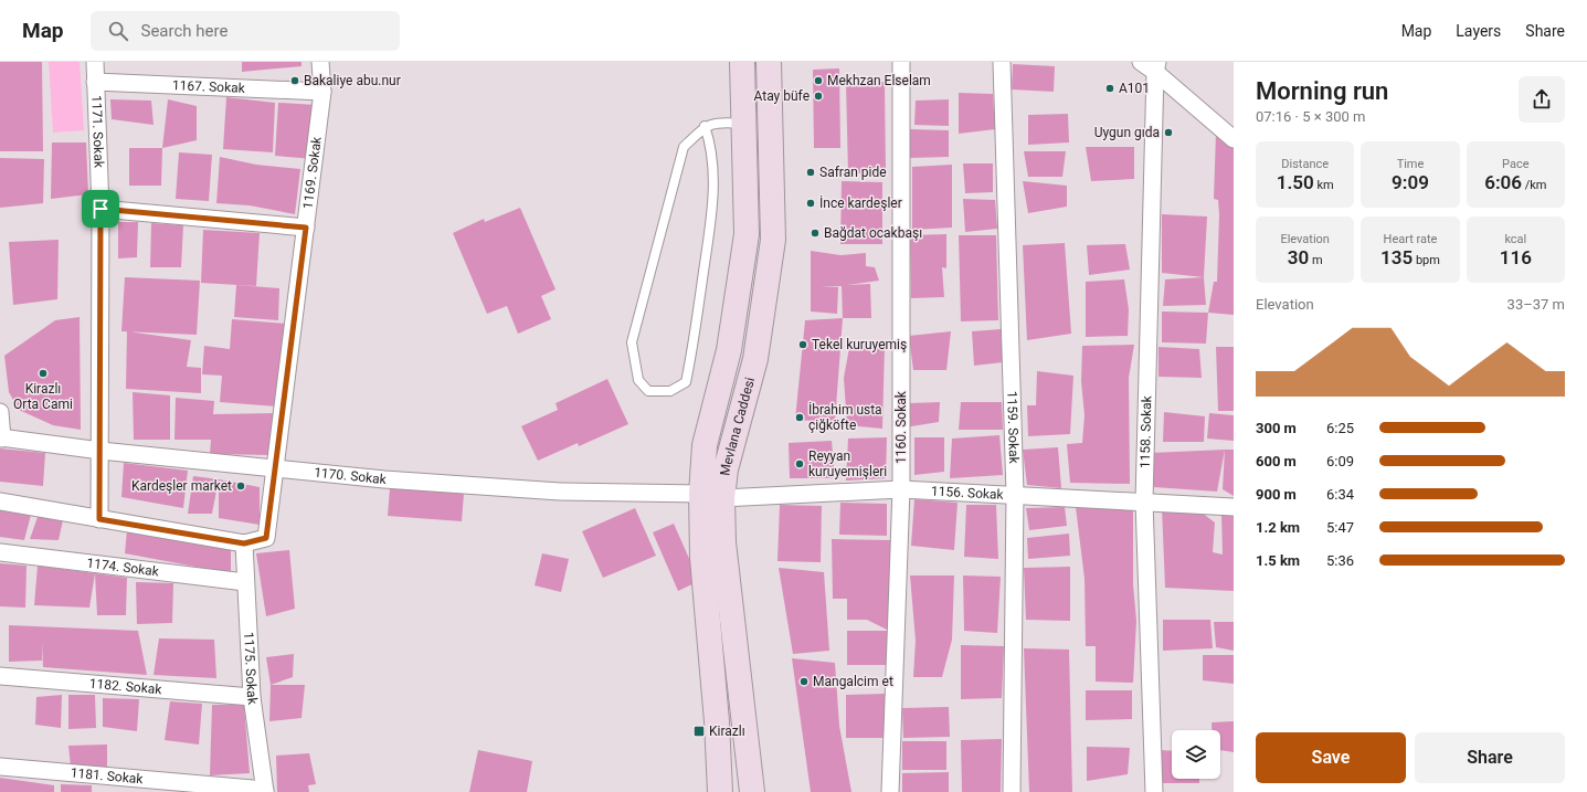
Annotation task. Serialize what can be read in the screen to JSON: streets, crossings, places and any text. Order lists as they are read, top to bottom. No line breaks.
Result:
{"streets":{"main road":["Mevlana Caddesi"],"street":["1167. Sokak","1171. Sokak","1169. Sokak","1159. Sokak","1160. Sokak","1158. Sokak","1170. Sokak","1156. Sokak","1174. Sokak","1175. Sokak","1182. Sokak","1181. Sokak"]},"crossings":[["1167. Sokak","1171. Sokak"],["1167. Sokak","1169. Sokak"],["1171. Sokak","1170. Sokak"],["1169. Sokak","1170. Sokak"],["1169. Sokak","1175. Sokak"],["Mevlana Caddesi","1170. Sokak"],["Mevlana Caddesi","1156. Sokak"],["1159. Sokak","1156. Sokak"],["1160. Sokak","1156. Sokak"],["1158. Sokak","1156. Sokak"],["1170. Sokak","1156. Sokak"],["1174. Sokak","1175. Sokak"],["1175. Sokak","1182. Sokak"],["1175. Sokak","1181. Sokak"]],"places":{"other":["Bakaliye abu.nur","Mekhzan Elselam","A101","Atay büfe","Uygun gıda","Safran pide","İnce kardeşler","Bağdat ocakbaşı","Tekel kuruyemiş","Kirazlı Orta Cami","İbrahim usta çiğköfte","Reyyan kuruyemişleri","Kardeşler market","Mangalcim et"],"transit":["Kirazlı"]},"page":{"header":"Map","search":"Search here","nav":["Map","Layers","Share"],"heading":["Morning run","07:16 · 5 × 300 m"],"stats":[["Distance","1.50 km"],["Time","9:09"],["Pace","6:06 /km"],["Elevation","30 m"],["Heart rate","135 bpm"],["kcal","116"]],"chart":["Elevation","33–37 m"],"list":[{"name":"300 m","note":"6:25"},{"name":"600 m","note":"6:09"},{"name":"900 m","note":"6:34"},{"name":"1.2 km","note":"5:47"},{"name":"1.5 km","note":"5:36"}],"buttons":["Save","Share"]}}
